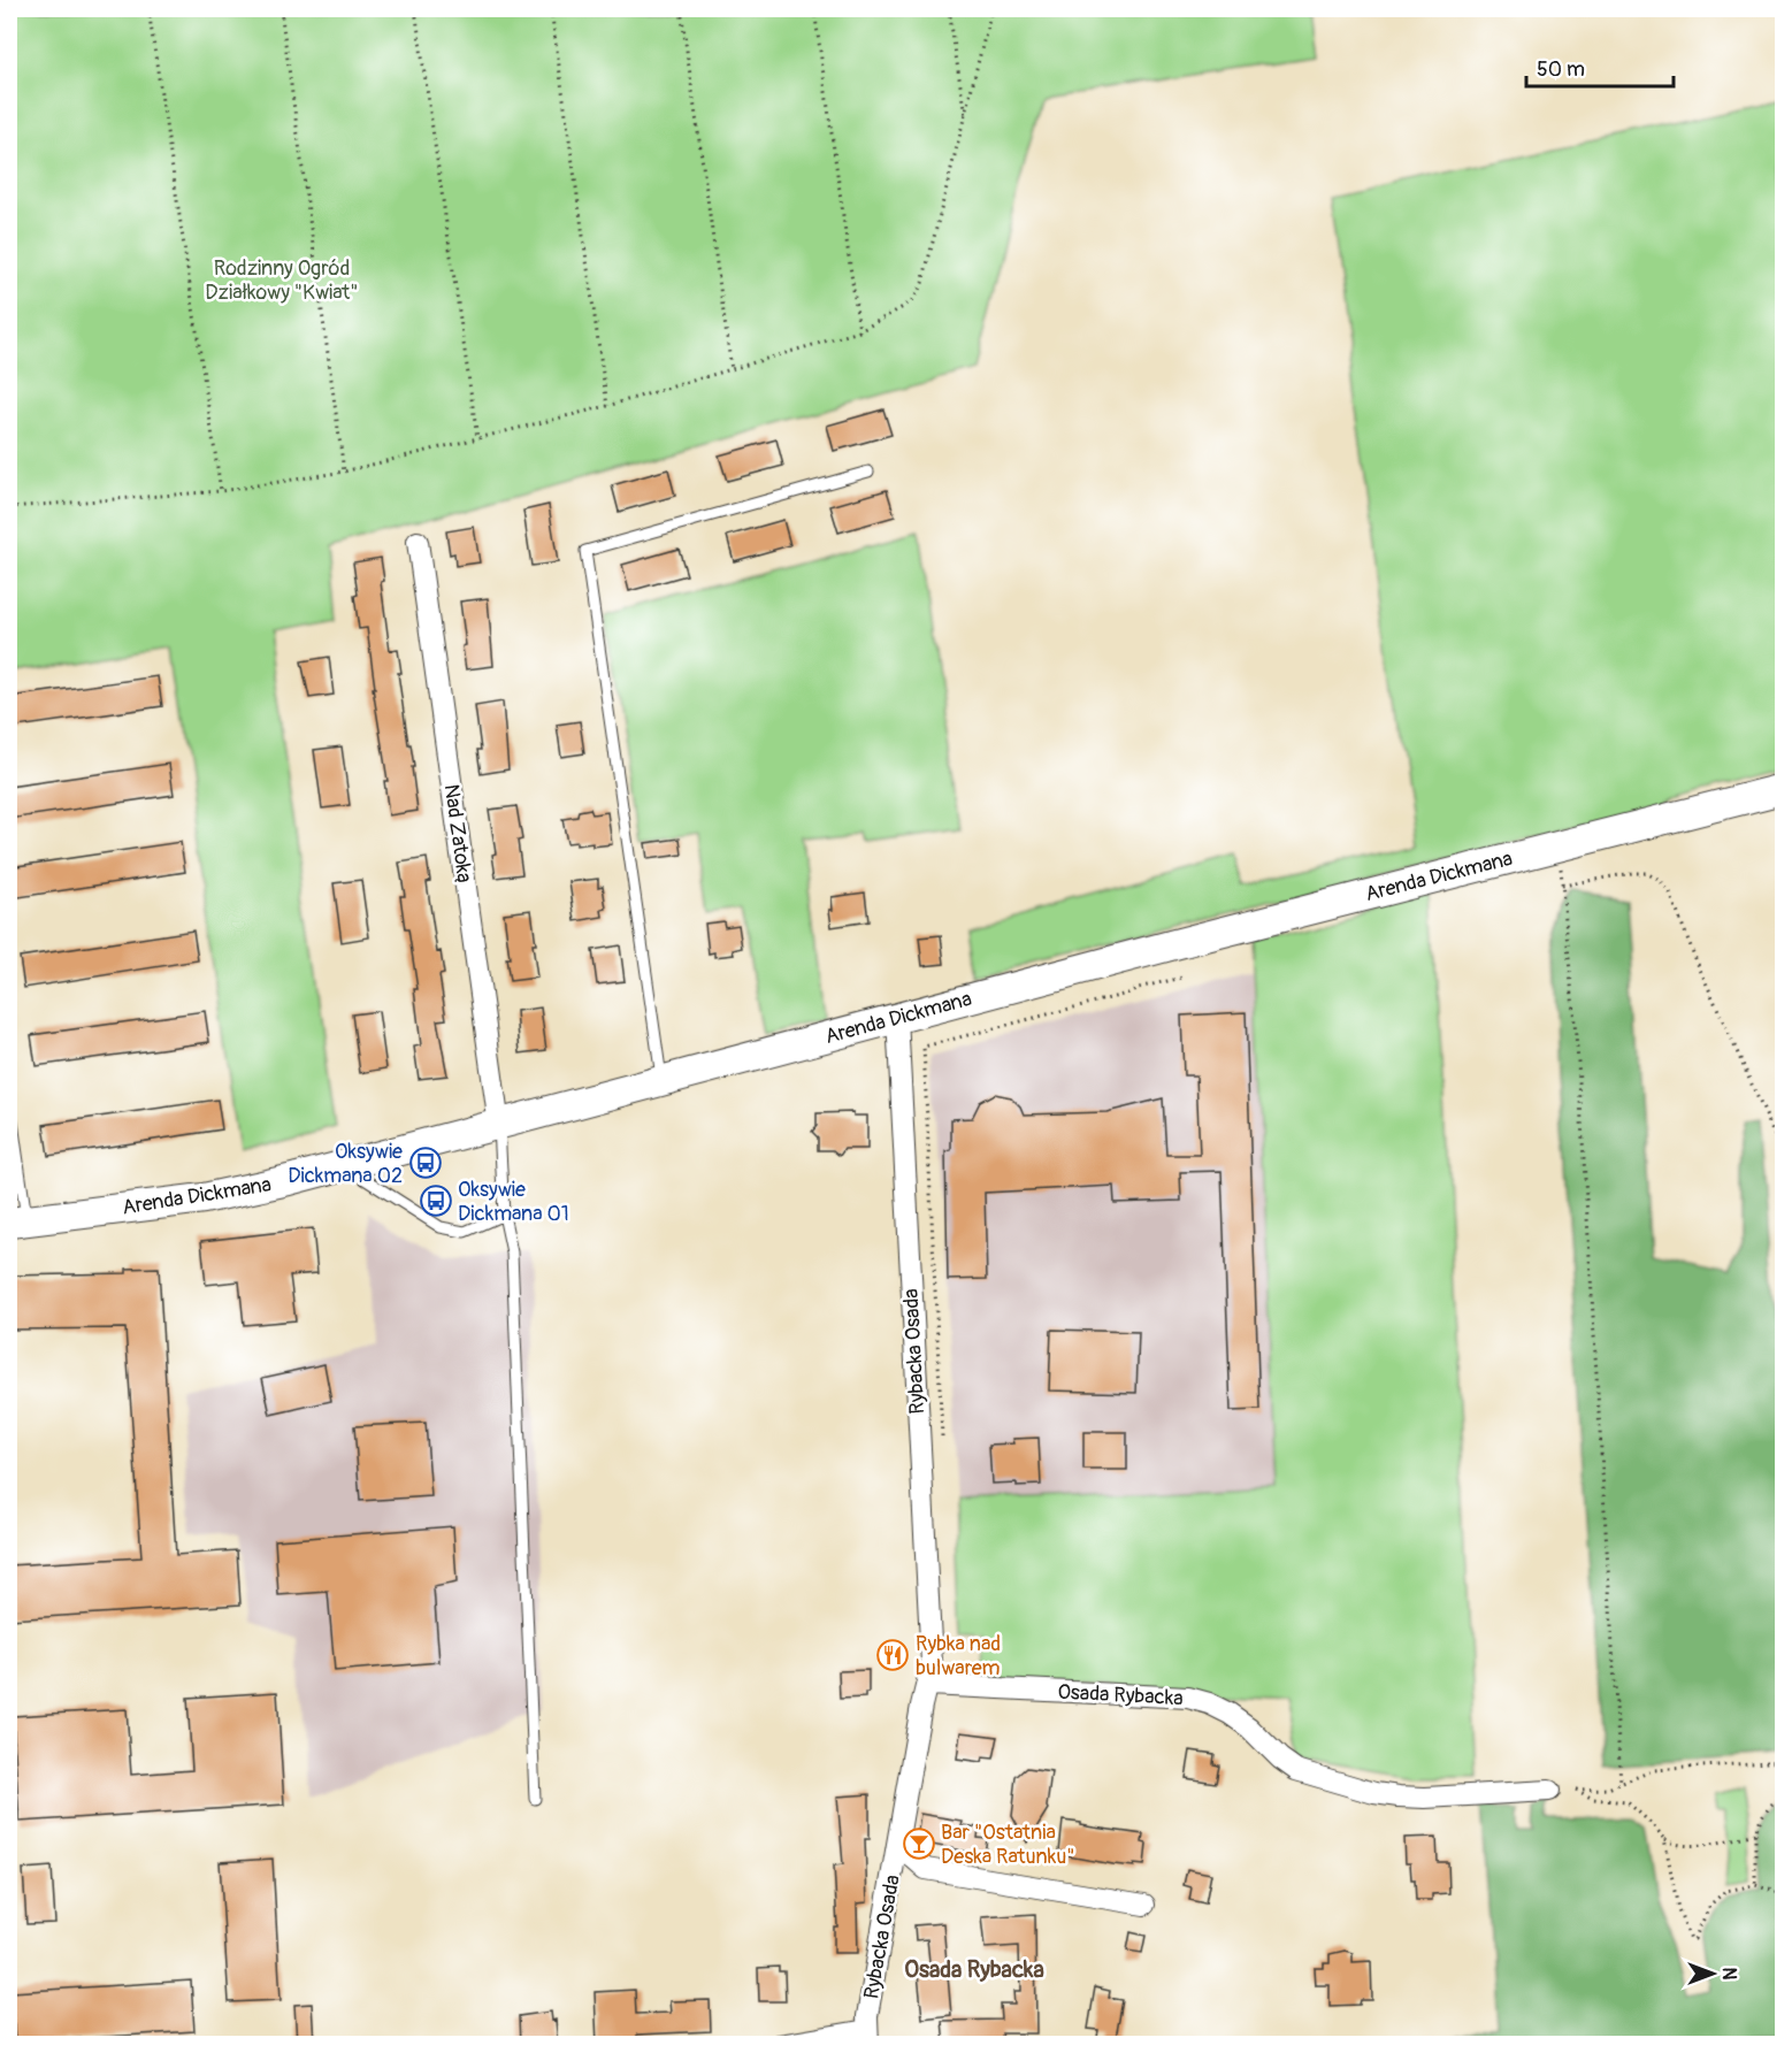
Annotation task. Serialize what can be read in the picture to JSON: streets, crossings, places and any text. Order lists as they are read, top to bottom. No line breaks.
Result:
{"streets":{"street":["Nad Zatoką","Arenda Dickmana","Rybacka Osada","Osada Rybacka"]},"crossings":[["Nad Zatoką","Arenda Dickmana"],["Arenda Dickmana","Rybacka Osada"],["Rybacka Osada","Osada Rybacka"]],"districts":["Osada Rybacka"],"parks":["Rodzinny Ogród Działkowy \"Kwiat\""],"places":{"bus stop":["Oksywie Dickmana 02","Oksywie Dickmana 01"],"restaurant":["Rybka nad bulwarem"],"bar":["Bar \"Ostatnia Deska Ratunku\""]},"scale_bar":"50 m","north":"right"}
